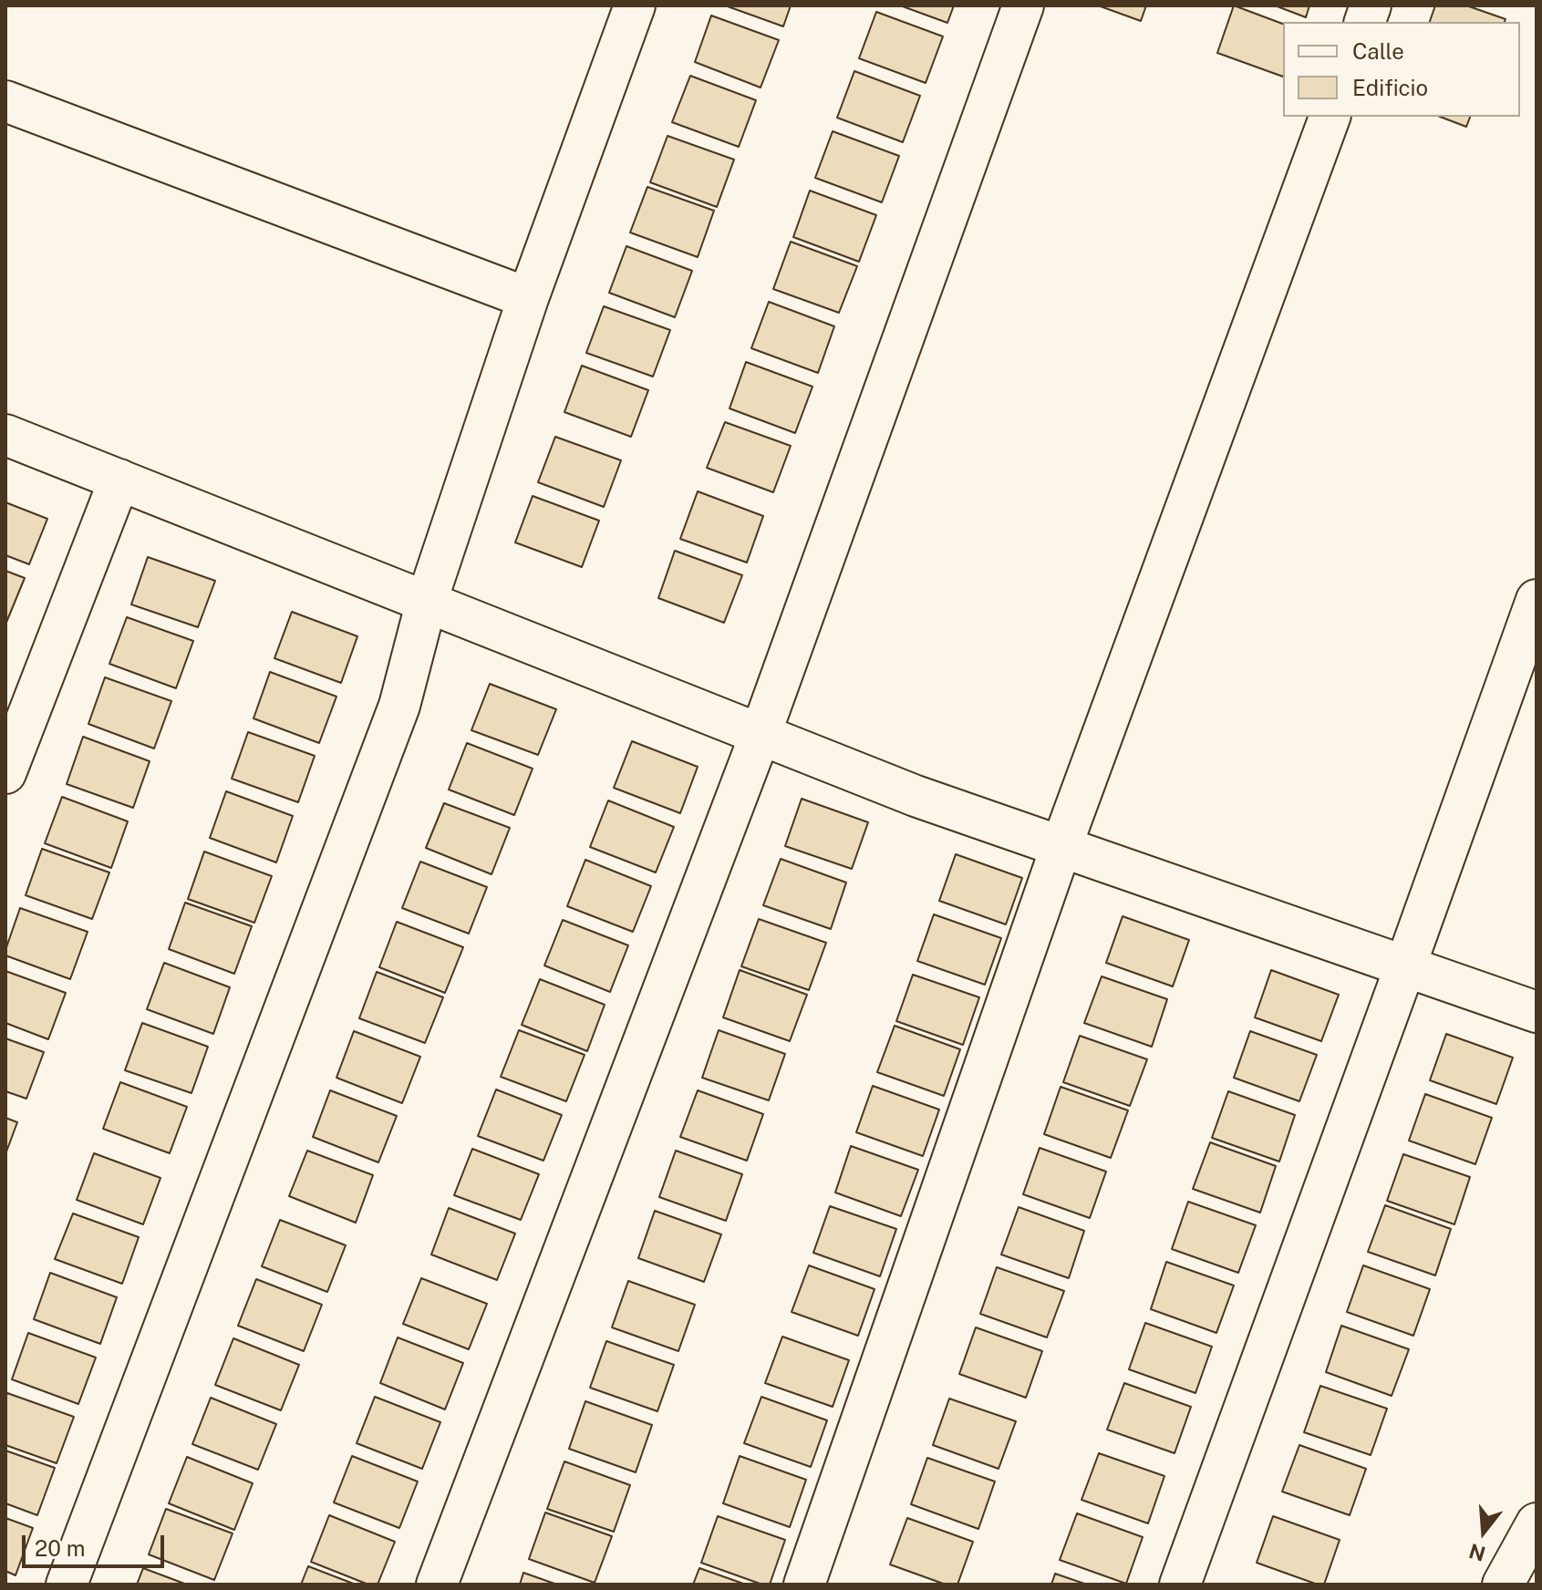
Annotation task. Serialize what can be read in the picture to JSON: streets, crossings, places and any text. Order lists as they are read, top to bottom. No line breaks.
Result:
{"legend":["Calle","Edificio"],"scale_bar":"20 m","north":"bottom"}
